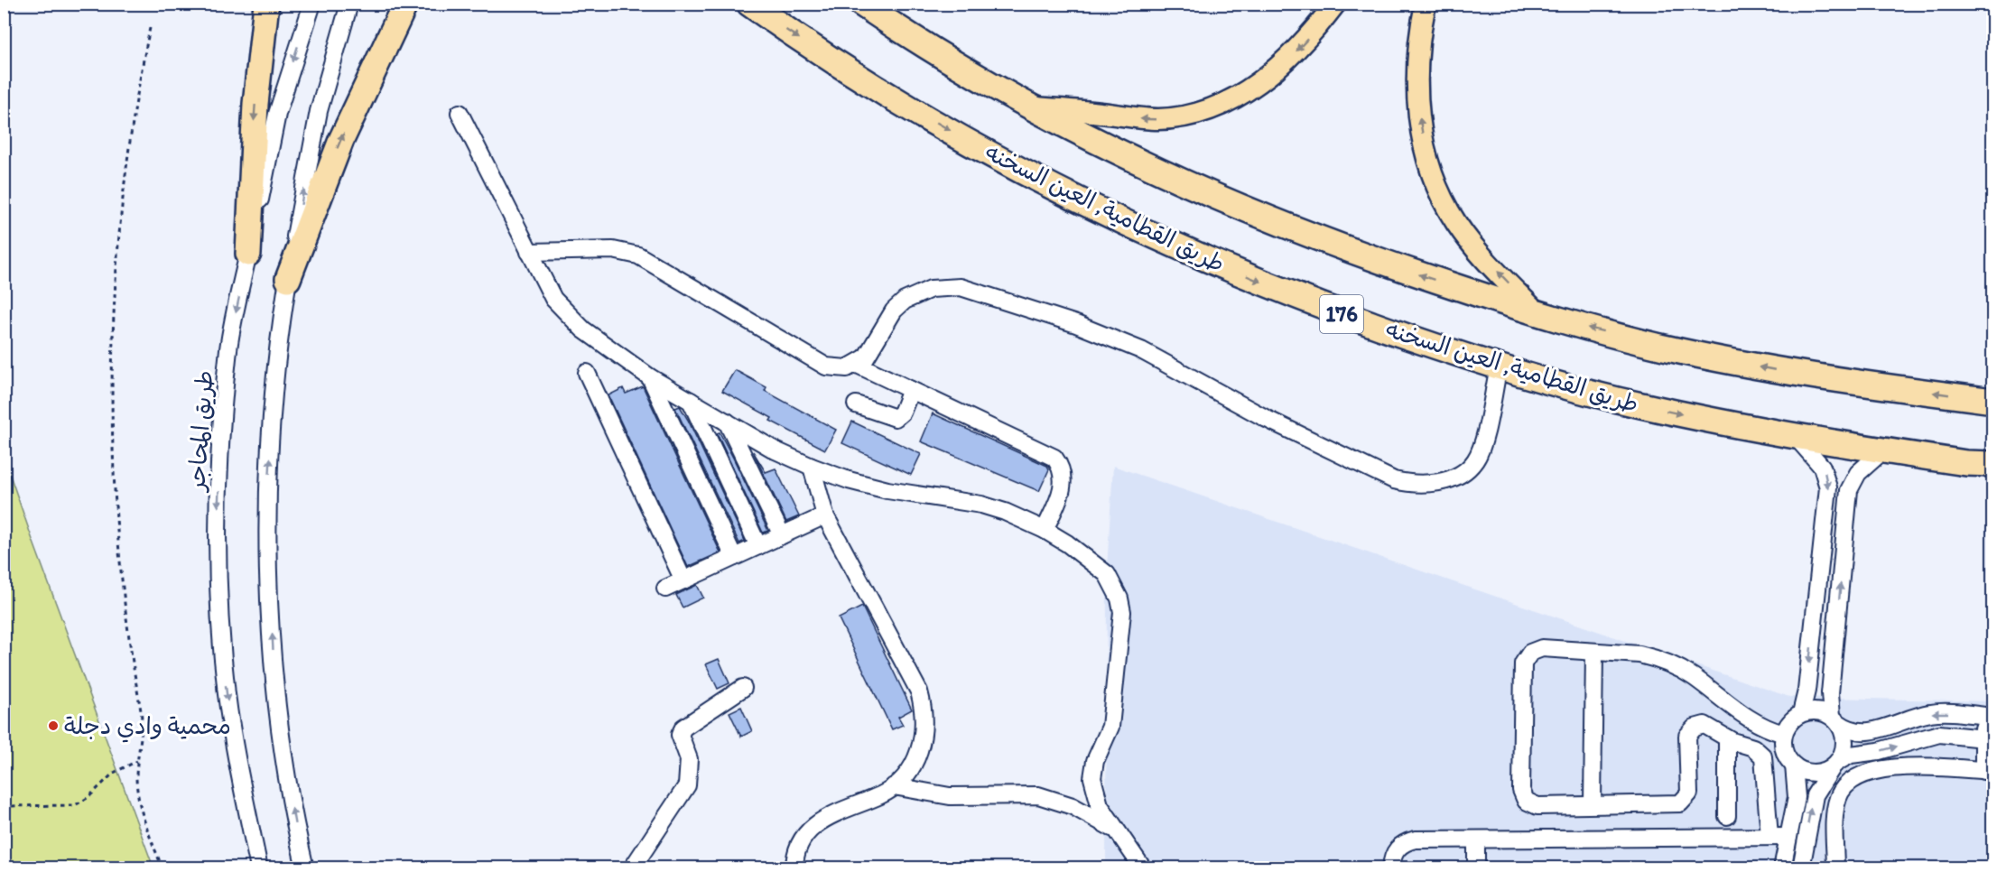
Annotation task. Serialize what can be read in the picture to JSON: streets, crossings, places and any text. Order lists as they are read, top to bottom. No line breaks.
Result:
{"streets":{"highway":["طريق القطامية, العين السخنه","176"],"street":["طريق المحاجر"]},"places":["محمية وادي دجلة"]}
